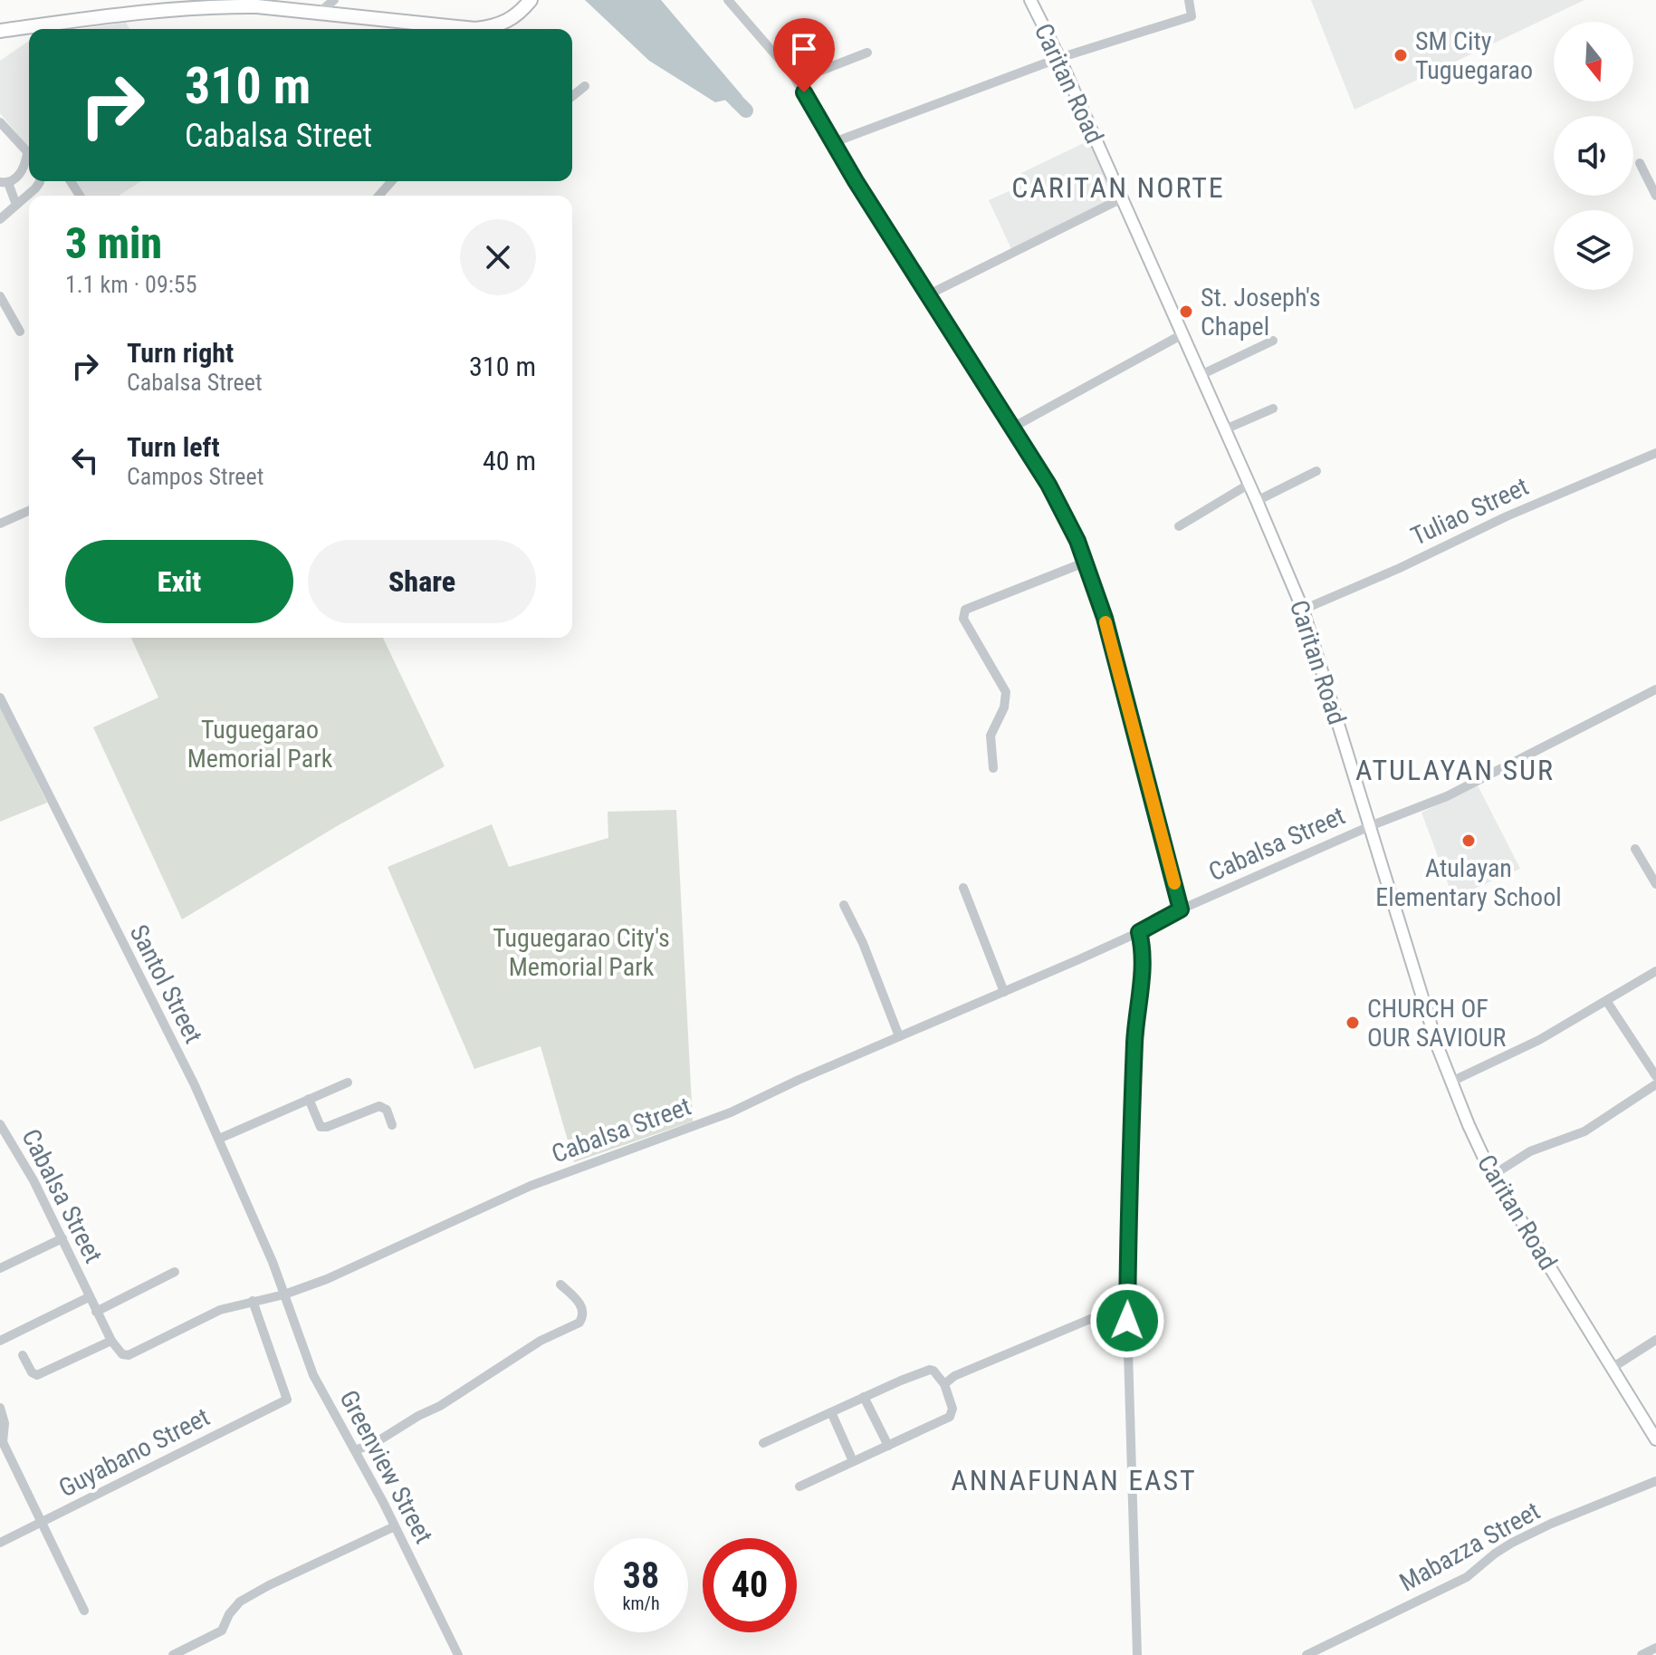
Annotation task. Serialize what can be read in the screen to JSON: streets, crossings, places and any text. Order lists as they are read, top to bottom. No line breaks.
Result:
{"streets":{"main road":["Caritan Road"],"street":["Tuliao Street","Cabalsa Street","Santol Street","Guyabano Street","Greenview Street","Mabazza Street"]},"crossings":[["Caritan Road","Tuliao Street"],["Caritan Road","Cabalsa Street"],["Cabalsa Street","Santol Street"],["Cabalsa Street","Guyabano Street"],["Cabalsa Street","Greenview Street"],["Santol Street","Greenview Street"]],"districts":["CARITAN NORTE","ATULAYAN SUR","ANNAFUNAN EAST"],"parks":["Tuguegarao Memorial Park","Tuguegarao City's Memorial Park"],"places":["SM City Tuguegarao","St. Joseph's Chapel","Atulayan Elementary School","CHURCH OF OUR SAVIOUR"],"north":"bottom","page":{"turn":["310 m","Cabalsa Street"],"heading":["3 min","1.1 km · 09:55"],"list":[{"name":"Turn right","note":"Cabalsa Street","value":"310 m"},{"name":"Turn left","note":"Campos Street","value":"40 m"}],"buttons":["Exit","Share"],"speed":"38 km/h","limit":"40"}}
